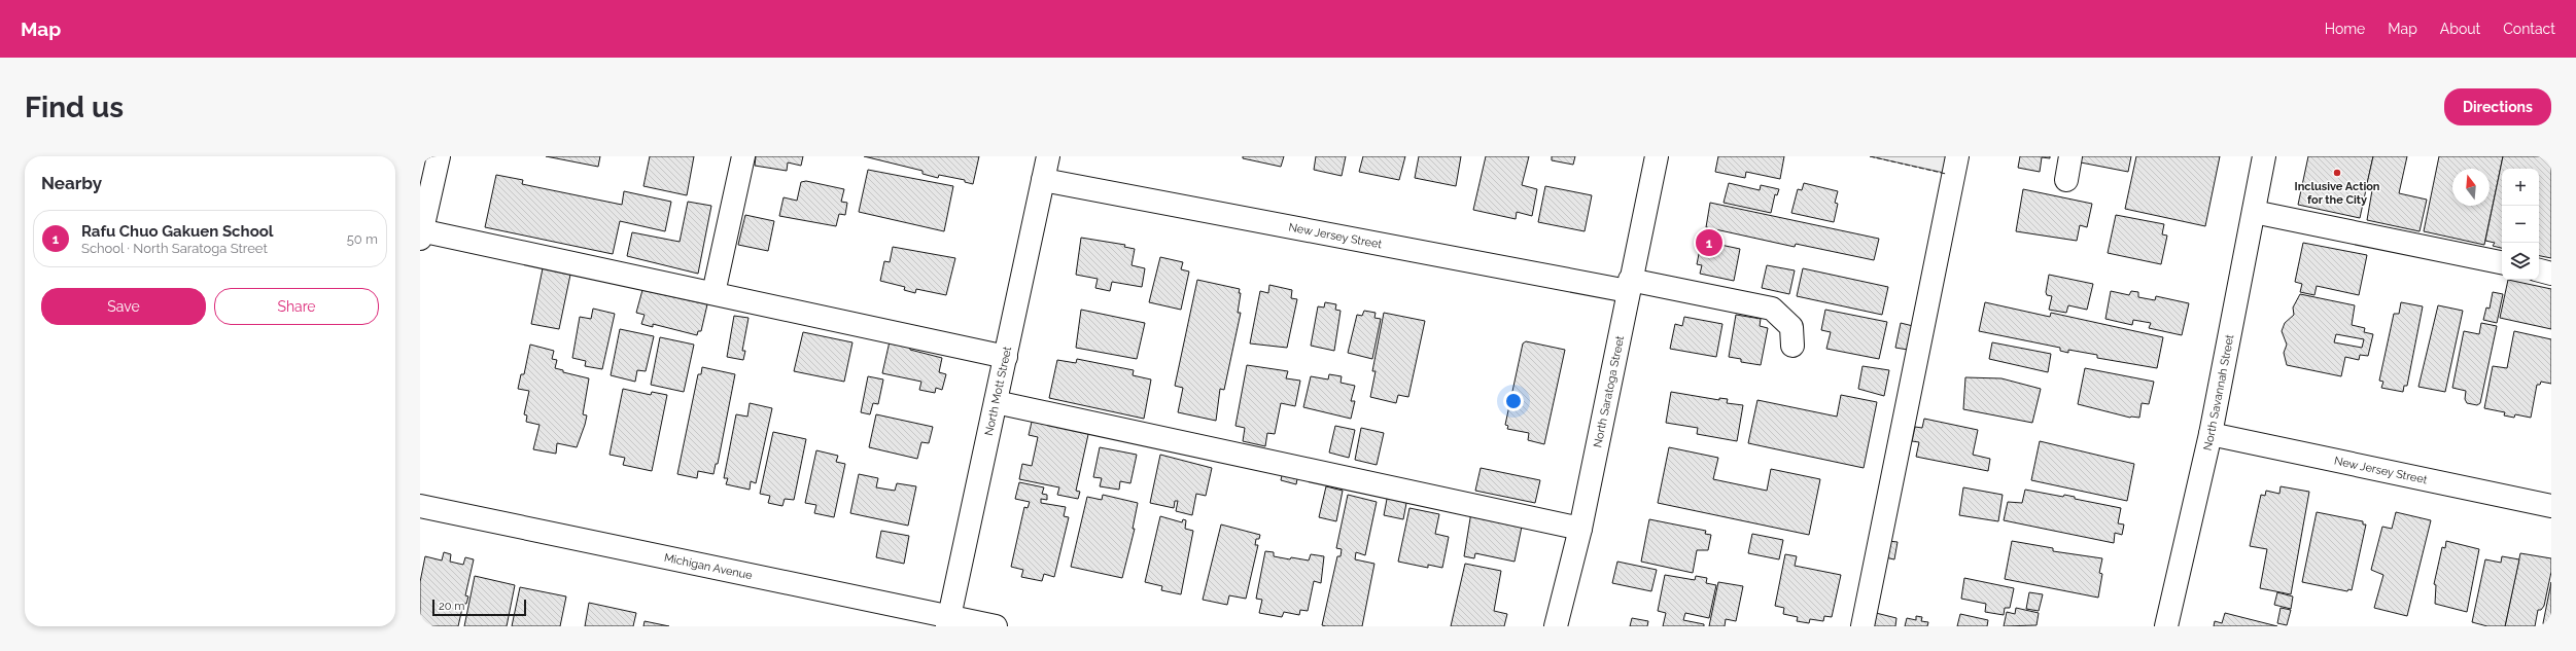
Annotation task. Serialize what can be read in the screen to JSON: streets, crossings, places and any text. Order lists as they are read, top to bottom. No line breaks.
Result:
{"streets":{"street":["New Jersey Street","North Mott Street","North Saratoga Street","North Savannah Street","Michigan Avenue"]},"crossings":[["New Jersey Street","North Mott Street"],["New Jersey Street","North Saratoga Street"],["New Jersey Street","North Savannah Street"],["North Mott Street","Michigan Avenue"]],"places":["Inclusive Action for the City"],"scale_bar":"20 m","north":"top","page":{"header":"Map","nav":["Home","Map","About","Contact"],"buttons":["Directions",["Save","Share"]],"title":"Find us","heading":"Nearby","map_buttons":["+","−"],"list":[{"mark":"1","name":"Rafu Chuo Gakuen School","note":"School · North Saratoga Street","value":"50 m"}],"pins":"1","scale":"20 m"}}
